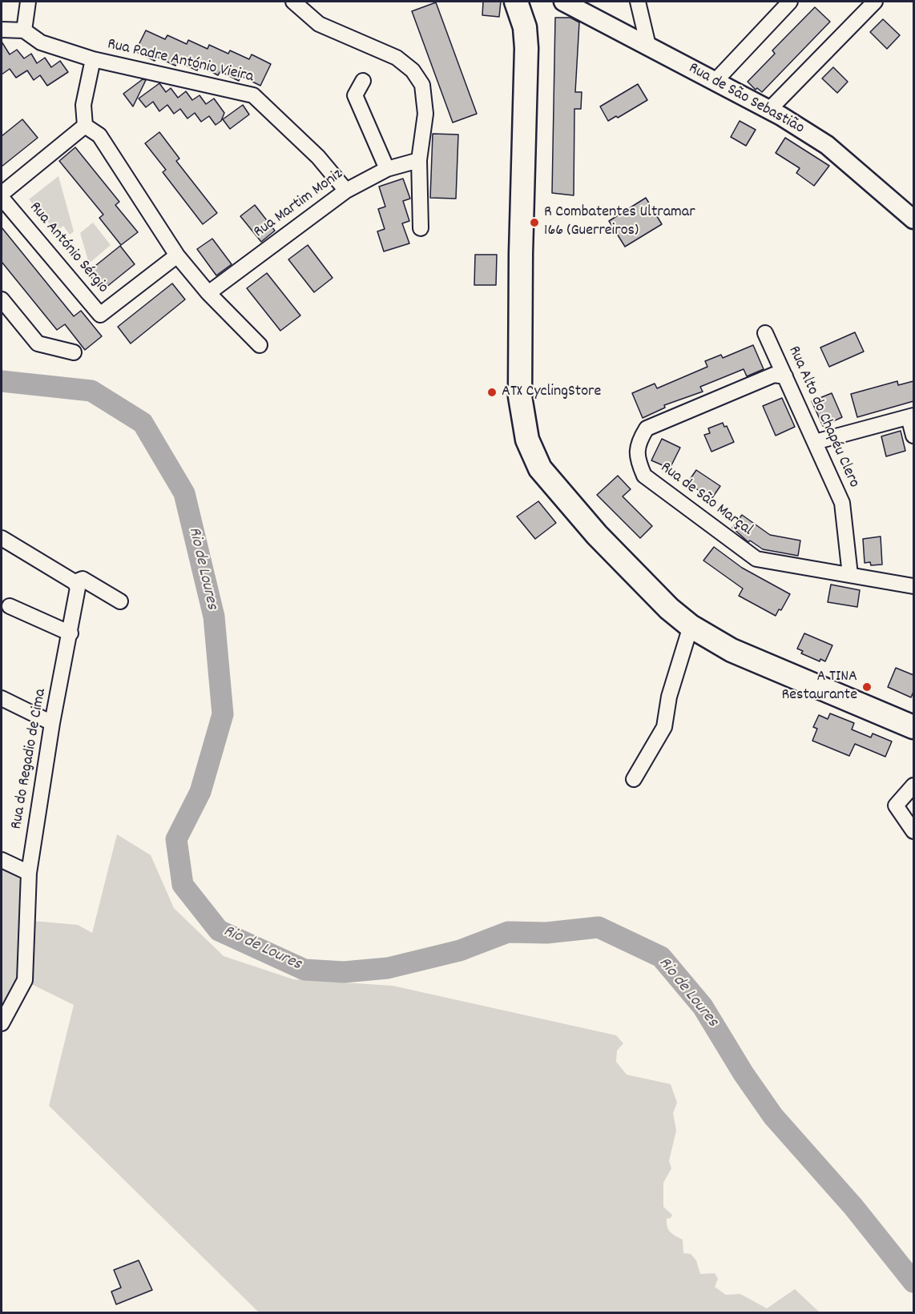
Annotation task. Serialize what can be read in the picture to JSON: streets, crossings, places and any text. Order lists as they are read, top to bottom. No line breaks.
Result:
{"streets":{"street":["Rua Padre António Vieira","Rua de São Sebastião","Rua Martim Moniz","Rua António Sérgio","Rua Alto do Chapéu Clero","Rua de São Marçal","Rua do Regadio de Cima"]},"crossings":[["Rua Padre António Vieira","Rua Martim Moniz"],["Rua Alto do Chapéu Clero","Rua de São Marçal"]],"water":["Rio de Loures"],"places":["R Combatentes Ultramar 166 (Guerreiros)","ATX CyclingStore","A TINA Restaurante"]}
